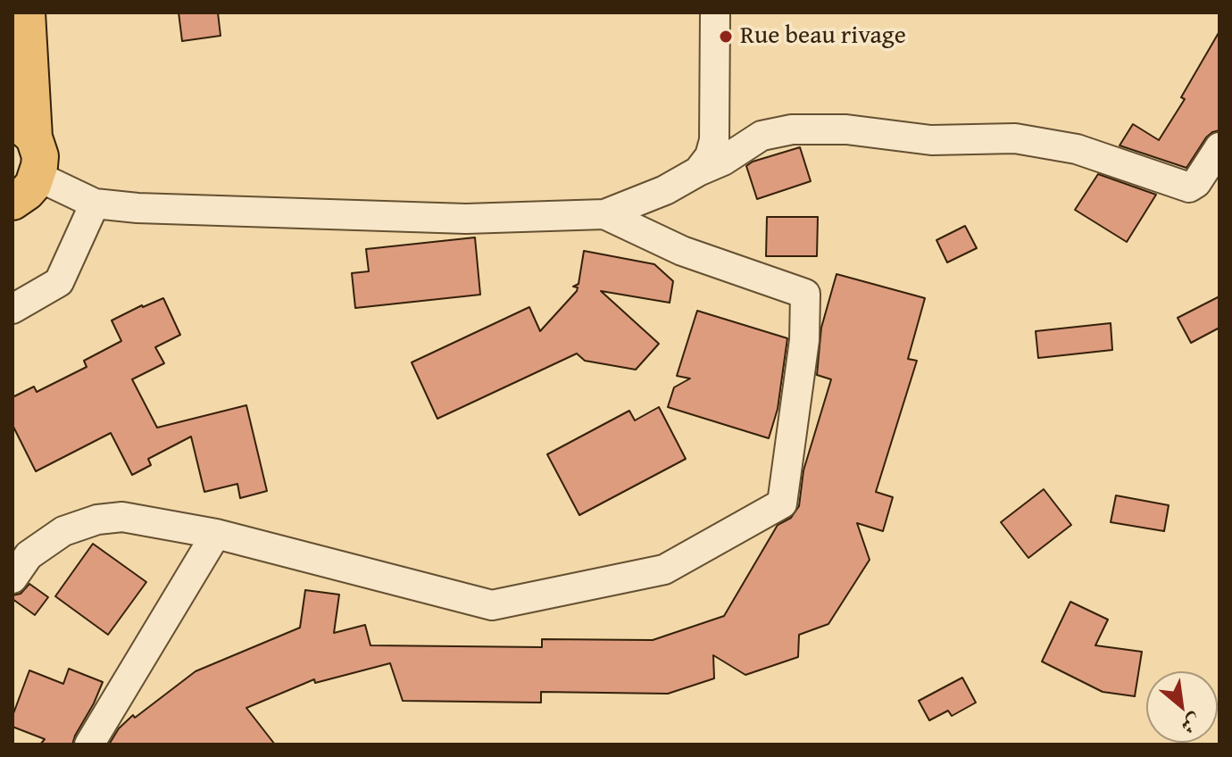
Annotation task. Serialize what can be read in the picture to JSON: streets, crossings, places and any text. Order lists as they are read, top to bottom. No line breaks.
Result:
{"places":["Rue beau rivage"],"north":"bottom right"}
